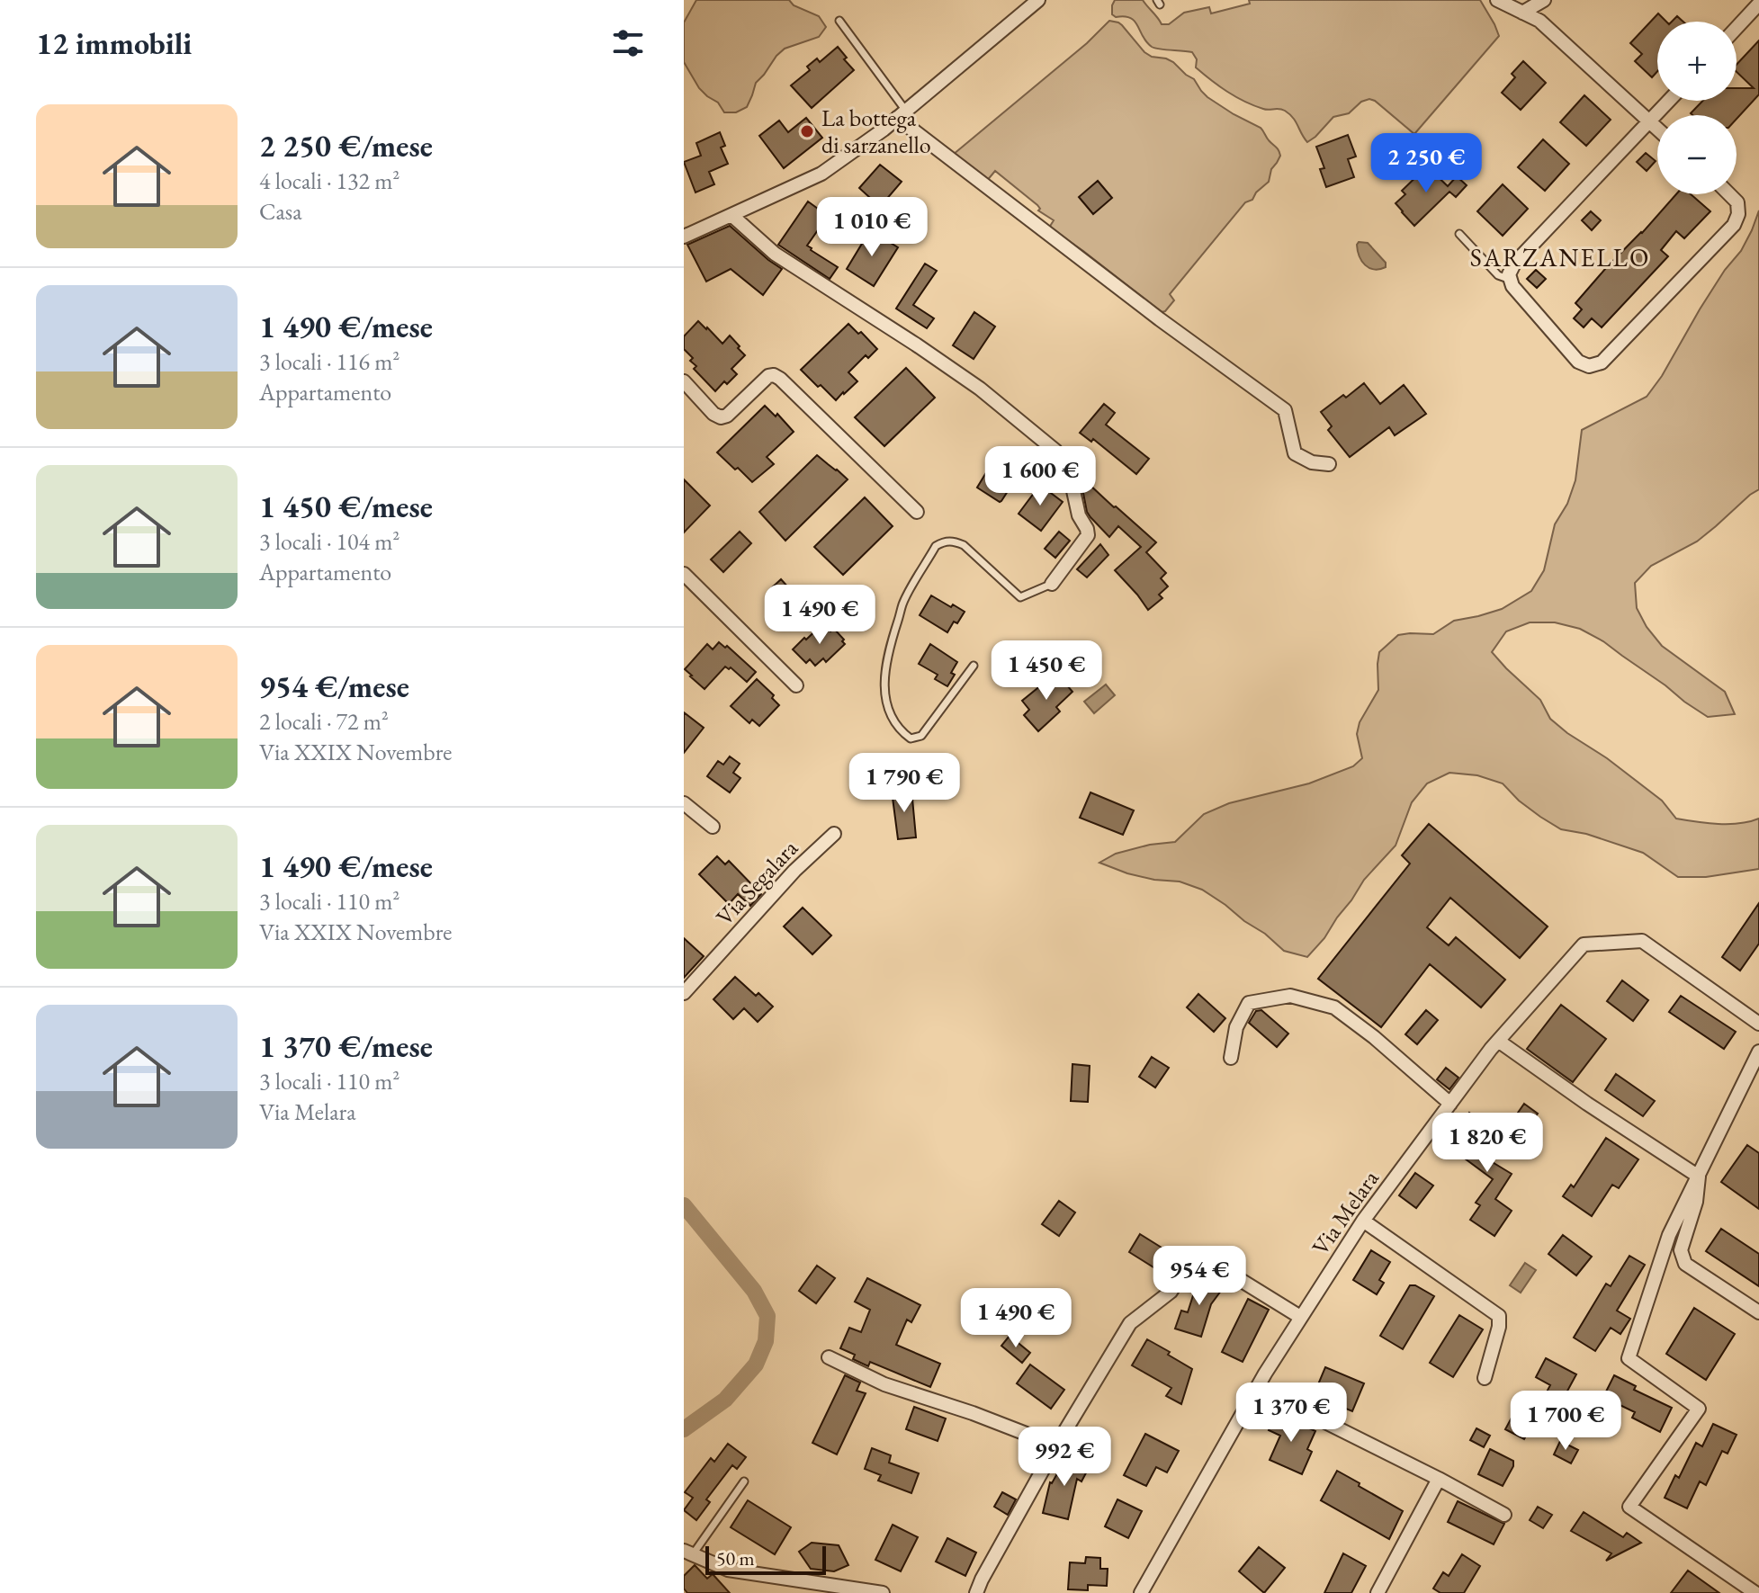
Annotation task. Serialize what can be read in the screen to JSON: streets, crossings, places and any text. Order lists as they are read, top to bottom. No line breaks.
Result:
{"streets":{"street":["Via Segalara","Via Melara"]},"districts":["SARZANELLO"],"places":["La bottega di sarzanello"],"scale_bar":"50 m","page":{"heading":"12 immobili","map_buttons":["+","−"],"list":[{"name":"2 250 €/mese","note":"4 locali · 132 m² · Casa"},{"name":"1 490 €/mese","note":"3 locali · 116 m² · Appartamento"},{"name":"1 450 €/mese","note":"3 locali · 104 m² · Appartamento"},{"name":"954 €/mese","note":"2 locali · 72 m² · Via XXIX Novembre"},{"name":"1 490 €/mese","note":"3 locali · 110 m² · Via XXIX Novembre"},{"name":"1 370 €/mese","note":"3 locali · 110 m² · Via Melara"}],"price":["2 250 €","1 010 €","1 600 €","1 490 €","1 450 €","1 790 €","1 820 €","954 €","1 490 €","1 370 €","1 700 €","992 €"],"scale":"50 m"}}
